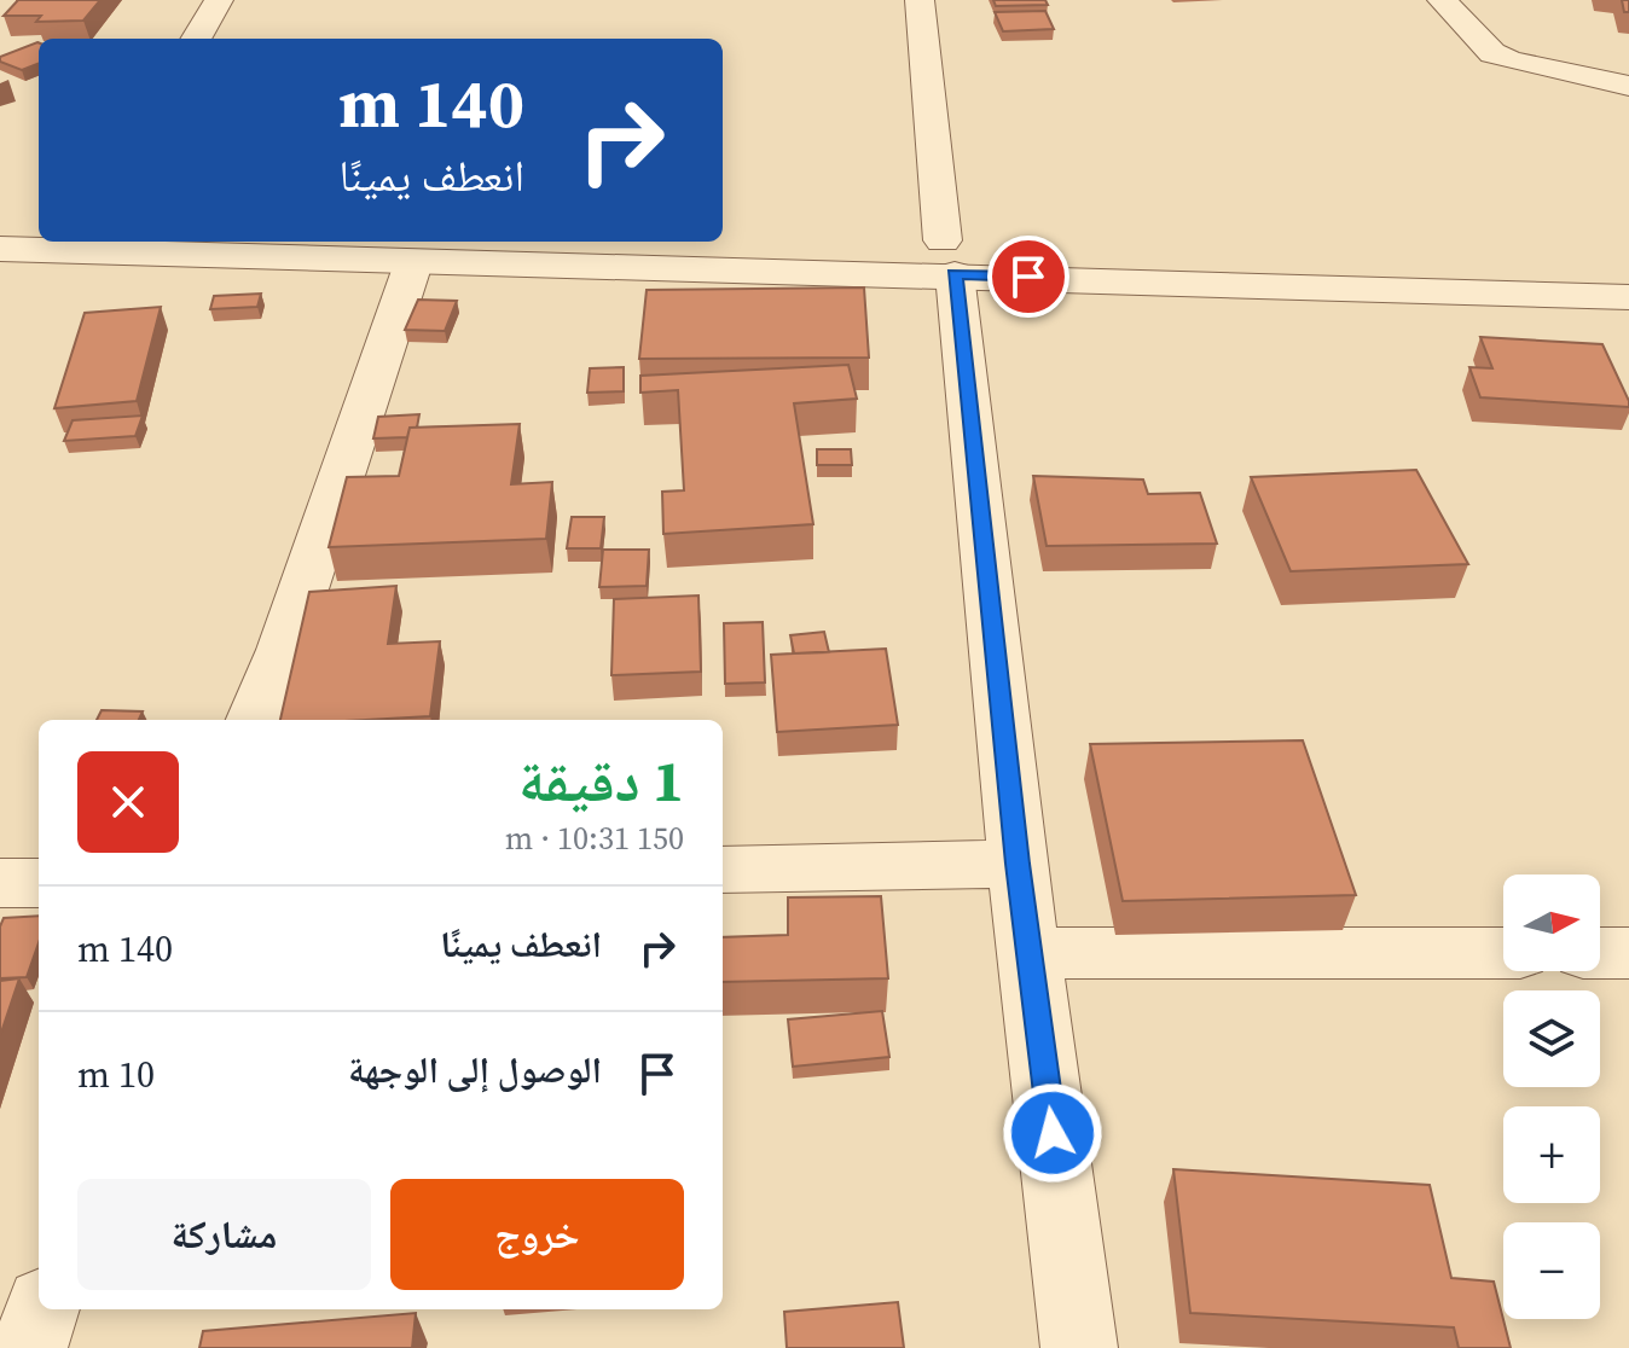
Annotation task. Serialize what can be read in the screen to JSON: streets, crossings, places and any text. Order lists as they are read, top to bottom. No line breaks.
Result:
{"north":"right","page":{"turn":["140 m","انعطف يمينًا"],"heading":["1 دقيقة","150 m · 10:31"],"map_buttons":["+","−"],"list":[{"name":"انعطف يمينًا","value":"140 m"},{"name":"الوصول إلى الوجهة","value":"10 m"}],"buttons":["خروج","مشاركة"]}}
